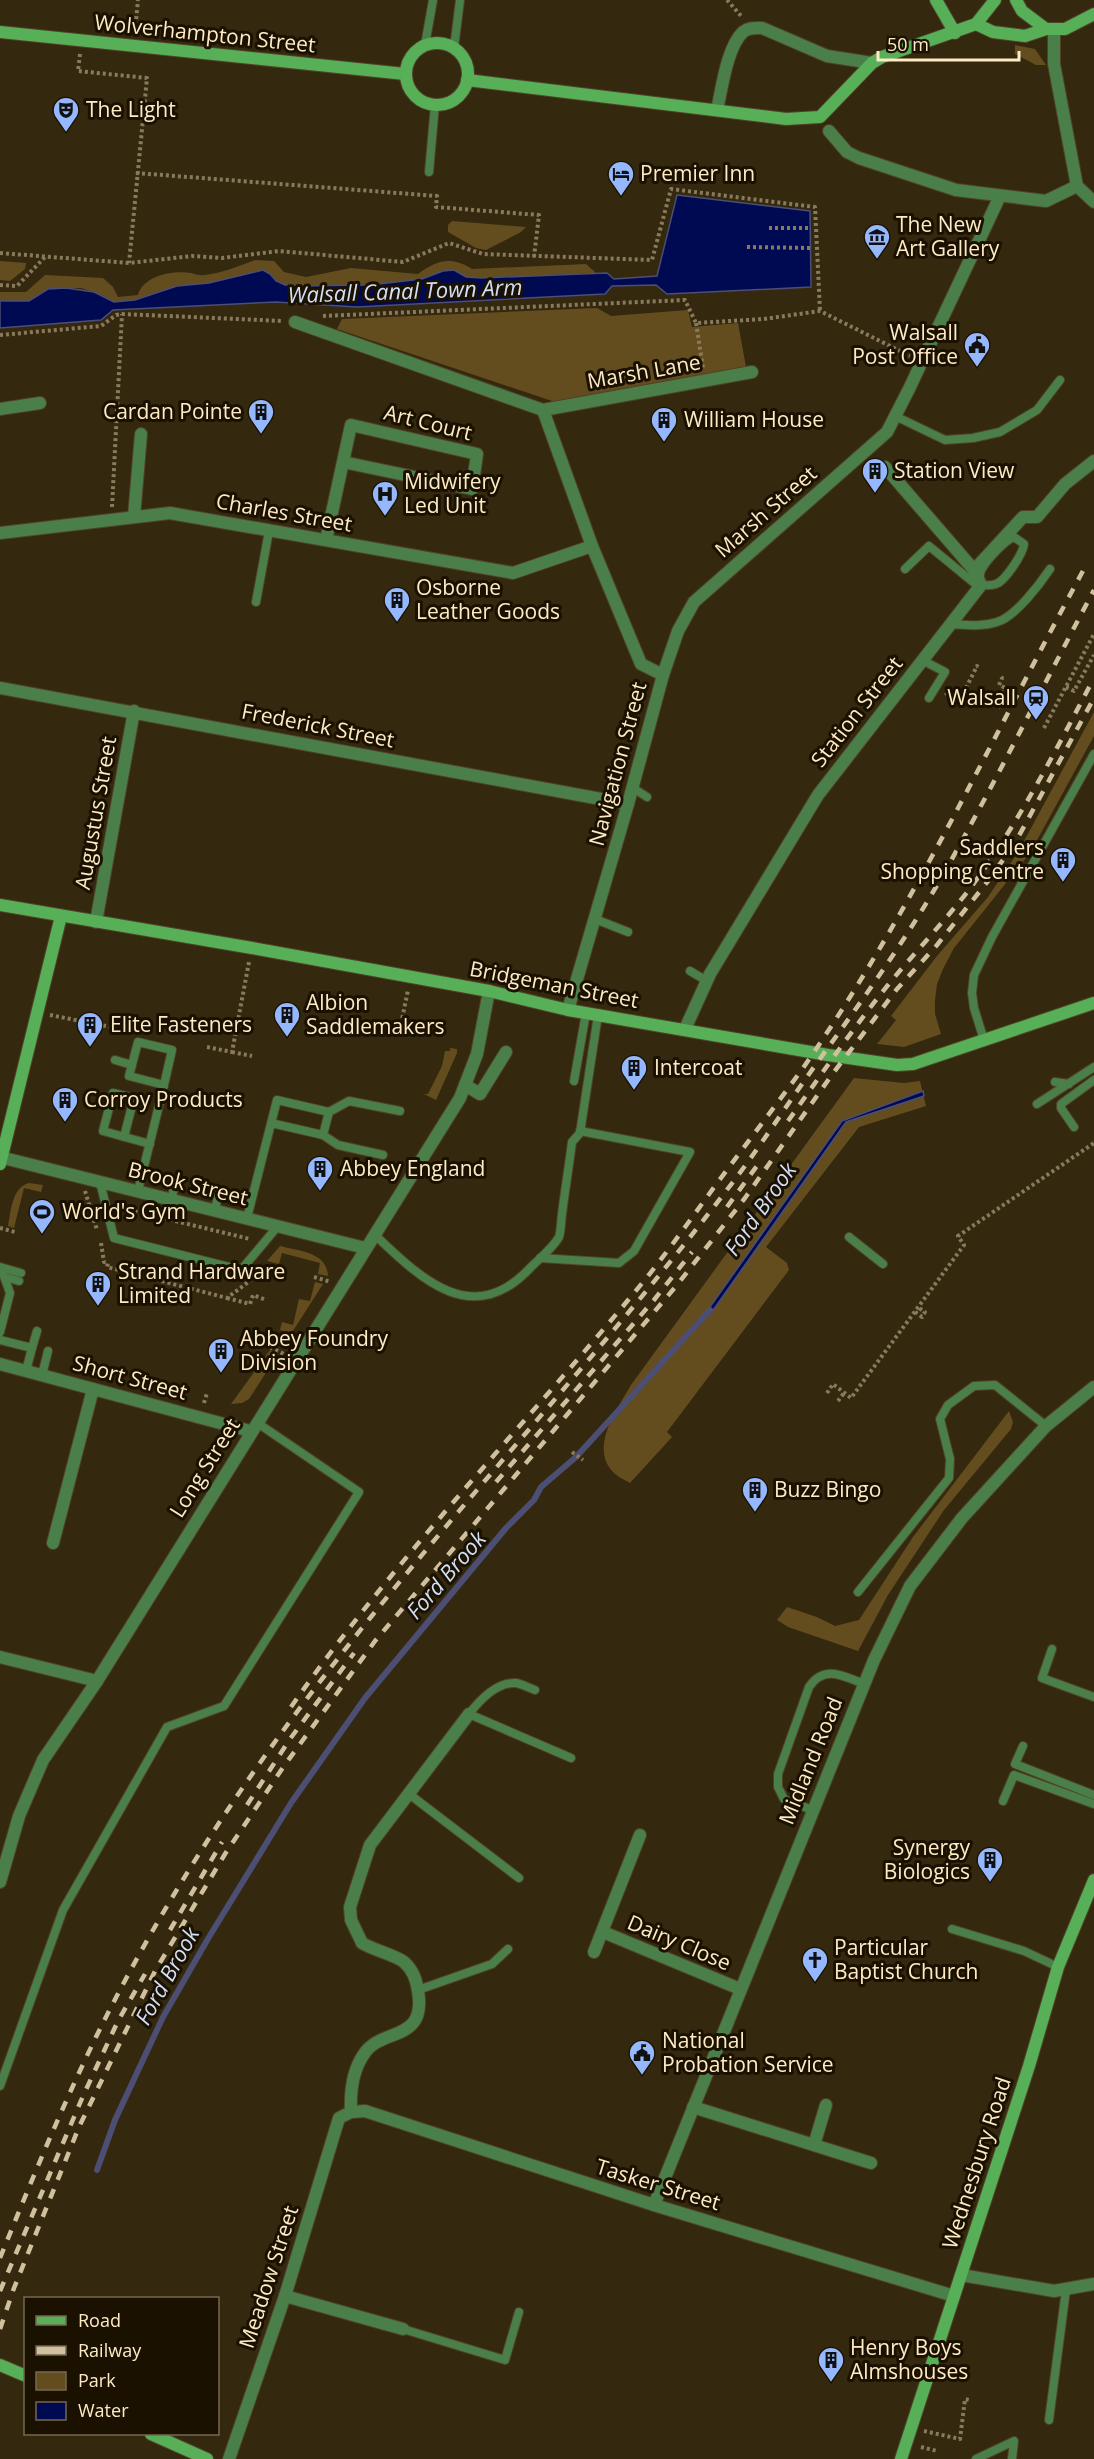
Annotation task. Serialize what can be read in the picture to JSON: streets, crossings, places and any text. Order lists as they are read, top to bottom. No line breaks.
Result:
{"streets":{"street":["Wolverhampton Street","Marsh Lane","Art Court","Marsh Street","Charles Street","Station Street","Frederick Street","Navigation Street","Augustus Street","Bridgeman Street","Brook Street","Short Street","Long Street","Midland Road","Dairy Close","Wednesbury Road","Tasker Street","Meadow Street"]},"crossings":[["Marsh Lane","Navigation Street"],["Art Court","Charles Street"],["Marsh Street","Navigation Street"],["Charles Street","Navigation Street"],["Station Street","Bridgeman Street"],["Frederick Street","Navigation Street"],["Frederick Street","Augustus Street"],["Navigation Street","Bridgeman Street"],["Augustus Street","Bridgeman Street"],["Bridgeman Street","Long Street"],["Brook Street","Long Street"],["Short Street","Long Street"],["Midland Road","Dairy Close"],["Midland Road","Tasker Street"],["Wednesbury Road","Tasker Street"],["Tasker Street","Meadow Street"]],"water":["Walsall Canal Town Arm","Ford Brook"],"places":{"theatre":["The Light"],"hotel":["Premier Inn"],"museum":["The New Art Gallery"],"public building":["Walsall Post Office","National Probation Service"],"building":["Cardan Pointe","William House","Station View","Osborne Leather Goods","Saddlers Shopping Centre","Albion Saddlemakers","Elite Fasteners","Intercoat","Corroy Products","Abbey England","Strand Hardware Limited","Abbey Foundry Division","Buzz Bingo","Synergy Biologics","Henry Boys Almshouses"],"hospital":["Midwifery Led Unit"],"station":["Walsall"],"sports":["World's Gym"],"church":["Particular Baptist Church"]},"legend":["Road","Railway","Park","Water"],"scale_bar":"50 m"}
